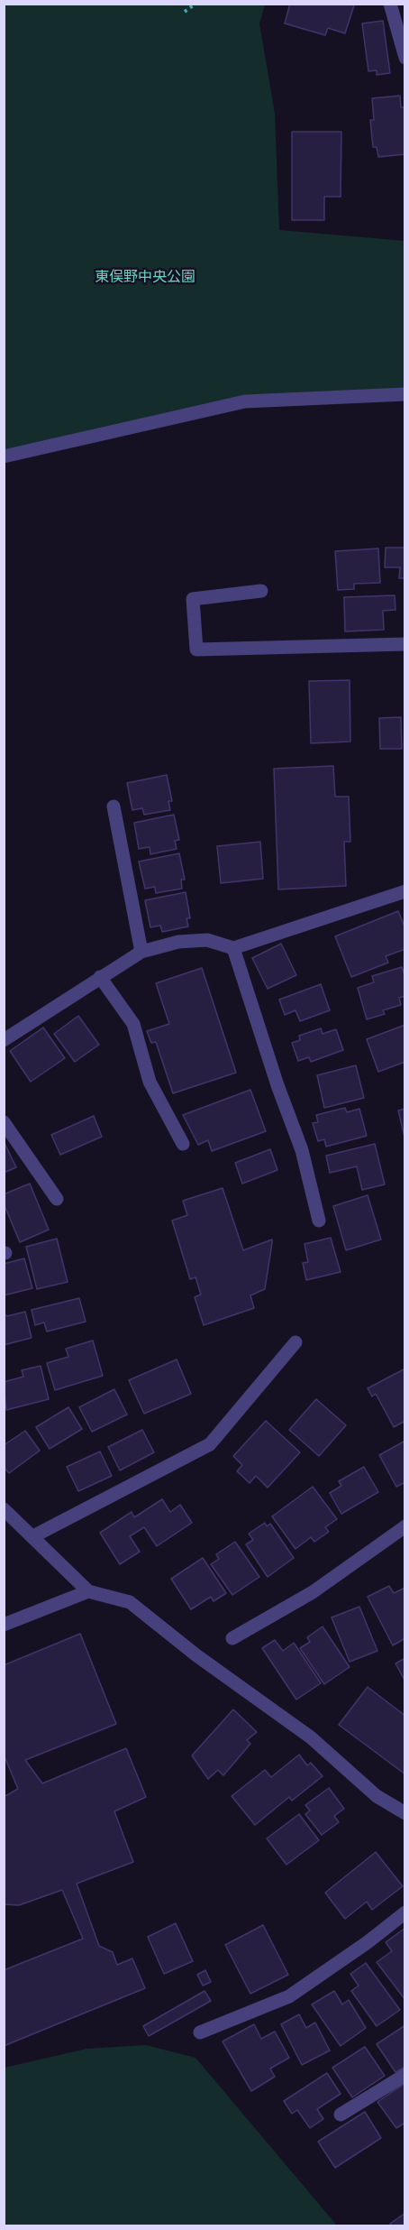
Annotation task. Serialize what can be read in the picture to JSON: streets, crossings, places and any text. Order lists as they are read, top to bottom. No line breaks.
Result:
{"parks":["東俣野中央公園"]}
